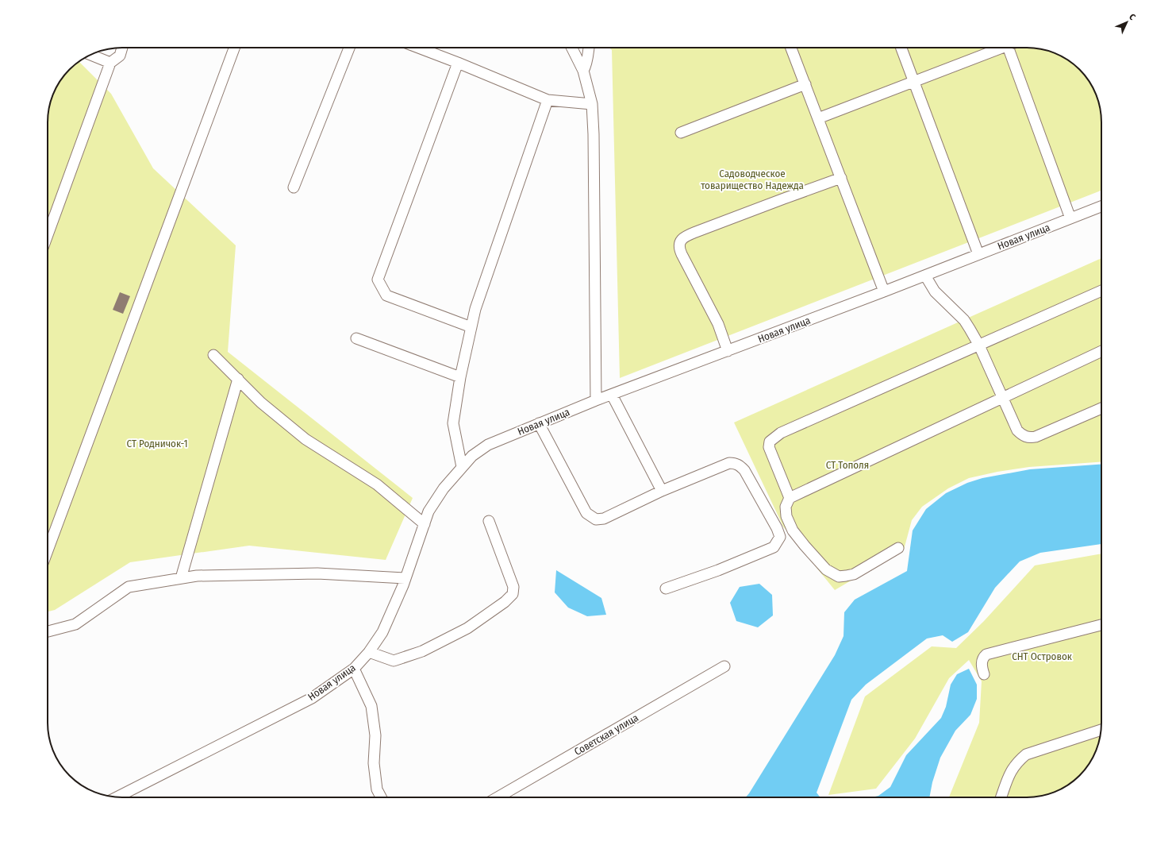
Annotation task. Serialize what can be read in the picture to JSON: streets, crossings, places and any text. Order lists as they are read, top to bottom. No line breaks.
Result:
{"streets":{"street":["Новая улица","Советская улица"]},"parks":["Садоводческое товарищество Надежда","СТ Родничок-1","СТ Тополя","СНТ Островок"],"north":"top right"}
